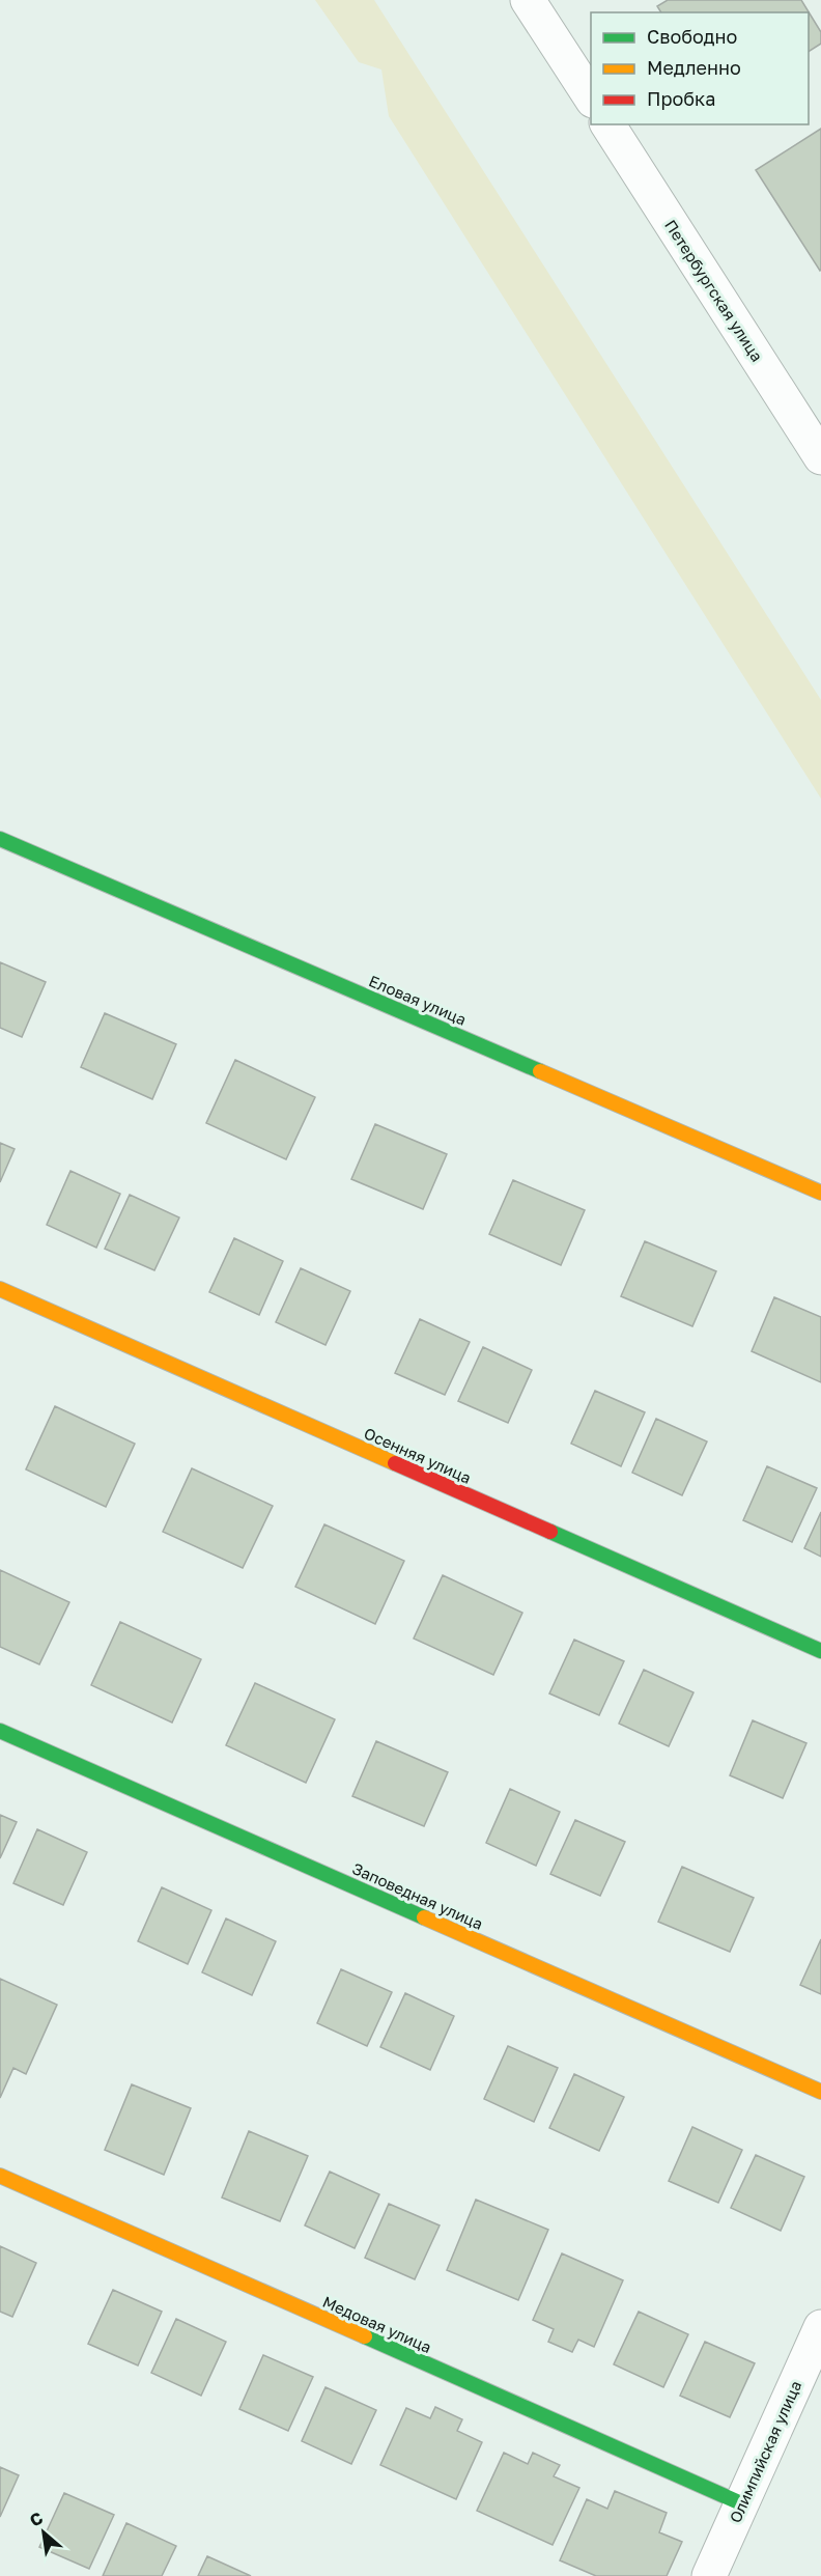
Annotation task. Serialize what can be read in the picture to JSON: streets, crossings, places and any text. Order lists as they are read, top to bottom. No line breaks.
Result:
{"streets":{"street":["Петербургская улица","Еловая улица","Осенняя улица","Заповедная улица","Медовая улица","Олимпийская улица"]},"crossings":[["Медовая улица","Олимпийская улица"]],"legend":["Свободно","Медленно","Пробка"],"north":"top left"}
